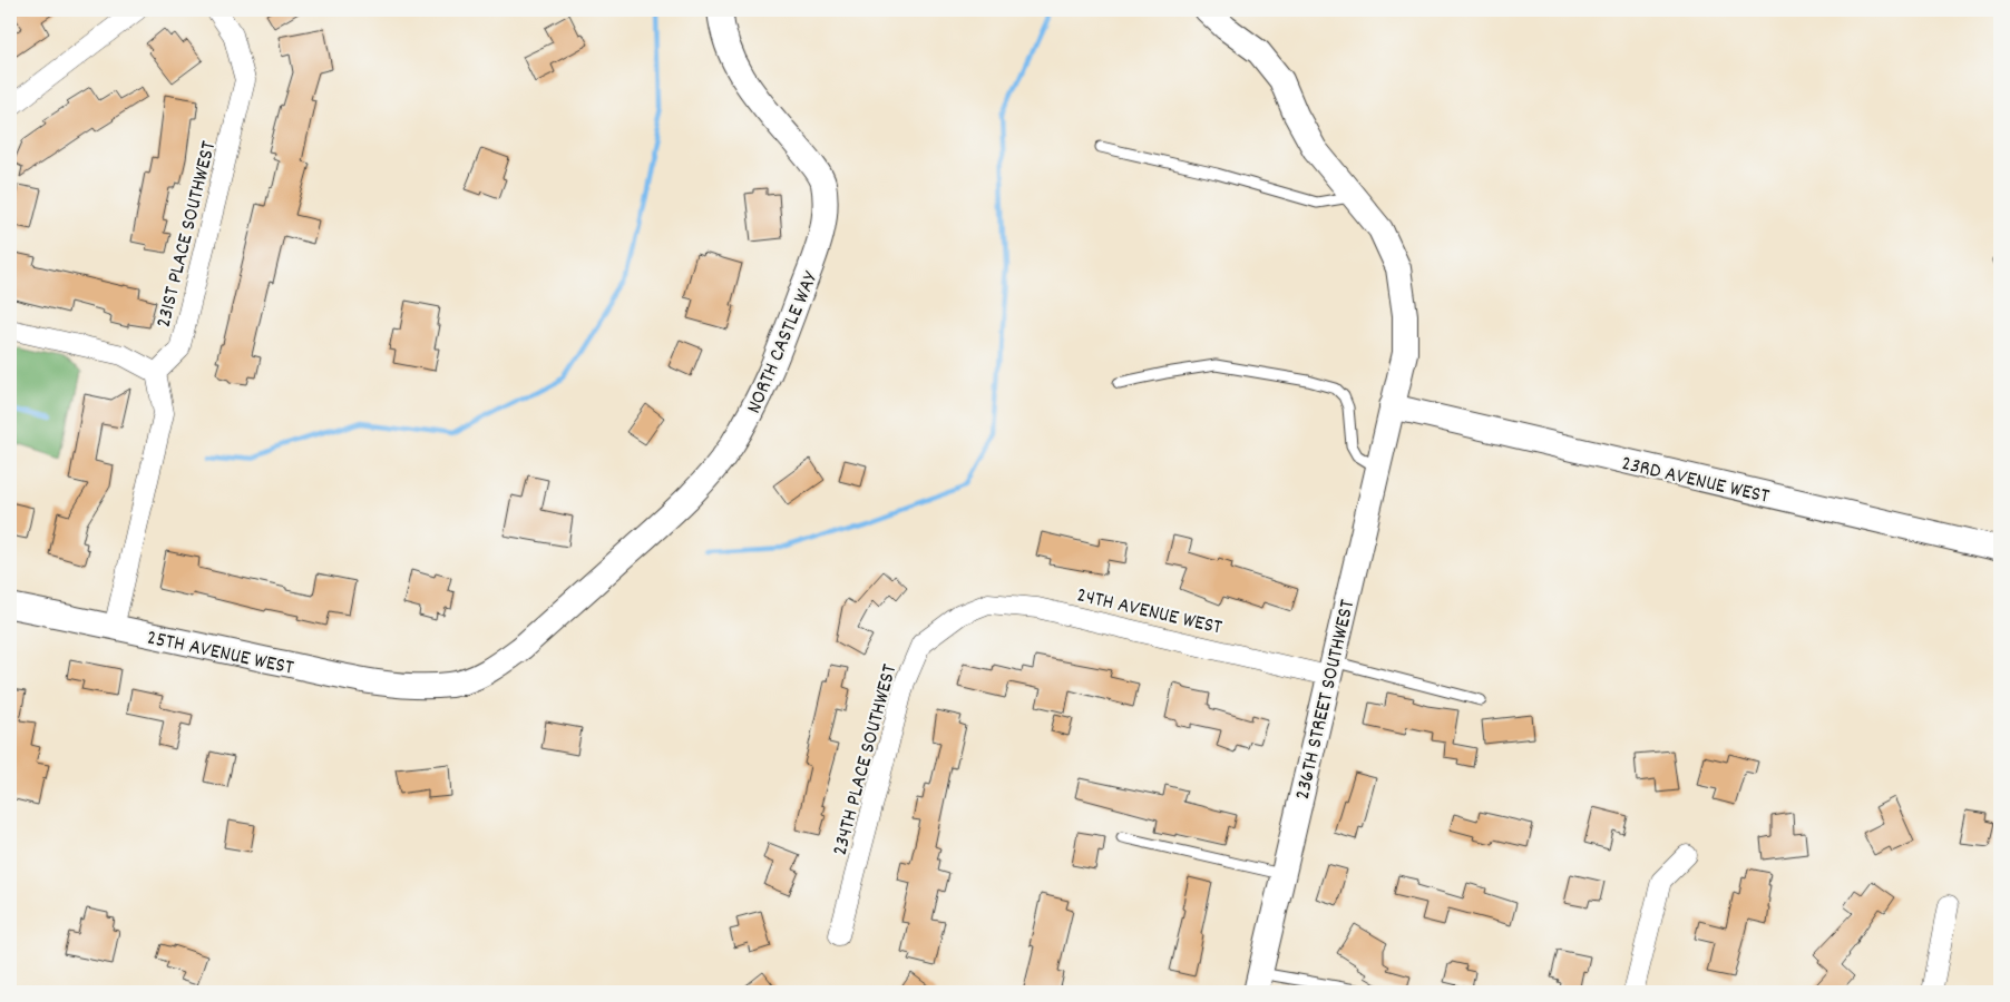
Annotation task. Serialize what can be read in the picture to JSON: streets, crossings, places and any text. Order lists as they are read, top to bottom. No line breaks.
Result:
{"streets":{"street":["231ST PLACE SOUTHWEST","NORTH CASTLE WAY","23RD AVENUE WEST","24TH AVENUE WEST","25TH AVENUE WEST","236TH STREET SOUTHWEST","234TH PLACE SOUTHWEST"]},"crossings":[["NORTH CASTLE WAY","25TH AVENUE WEST"],["23RD AVENUE WEST","236TH STREET SOUTHWEST"],["24TH AVENUE WEST","236TH STREET SOUTHWEST"],["24TH AVENUE WEST","234TH PLACE SOUTHWEST"]]}
